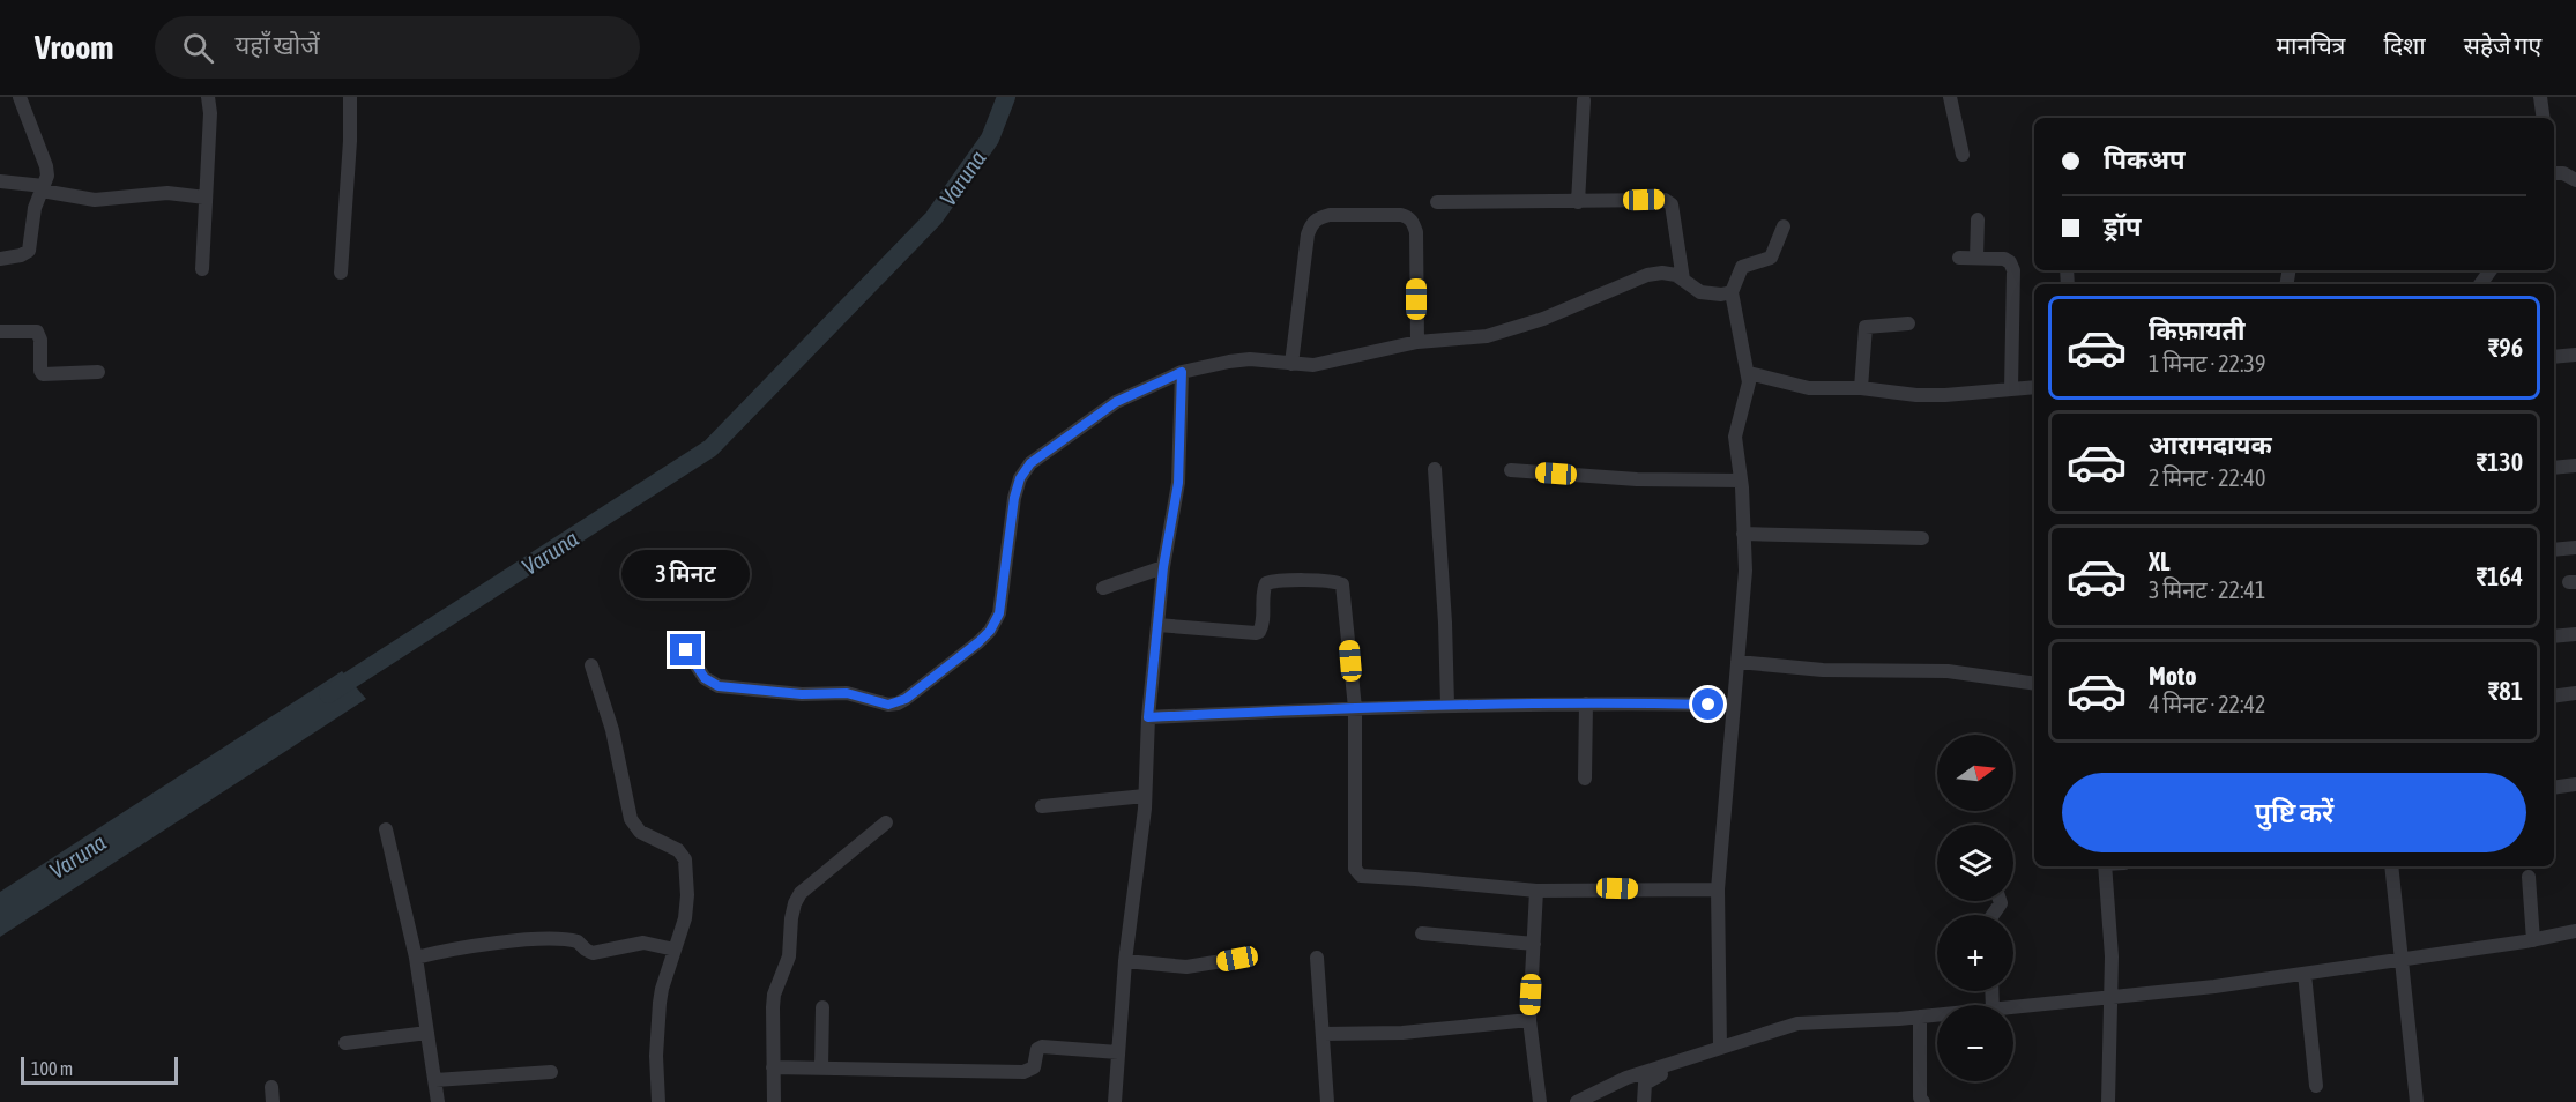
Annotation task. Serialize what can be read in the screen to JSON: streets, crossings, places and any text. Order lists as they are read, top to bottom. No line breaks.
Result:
{"water":["Varuna"],"scale_bar":"100 m","north":"right","page":{"header":"Vroom","search":"यहाँ खोजें","nav":["मानचित्र","दिशा","सहेजे गए"],"banner":["पिकअप","ड्रॉप"],"list":[{"name":"किफ़ायती","note":"1 मिनट · 22:39","value":"₹96"},{"name":"आरामदायक","note":"2 मिनट · 22:40","value":"₹130"},{"name":"XL","note":"3 मिनट · 22:41","value":"₹164"},{"name":"Moto","note":"4 मिनट · 22:42","value":"₹81"}],"bubble":"3 मिनट","map_buttons":["+","−"],"buttons":"पुष्टि करें","scale":"100 m"}}
